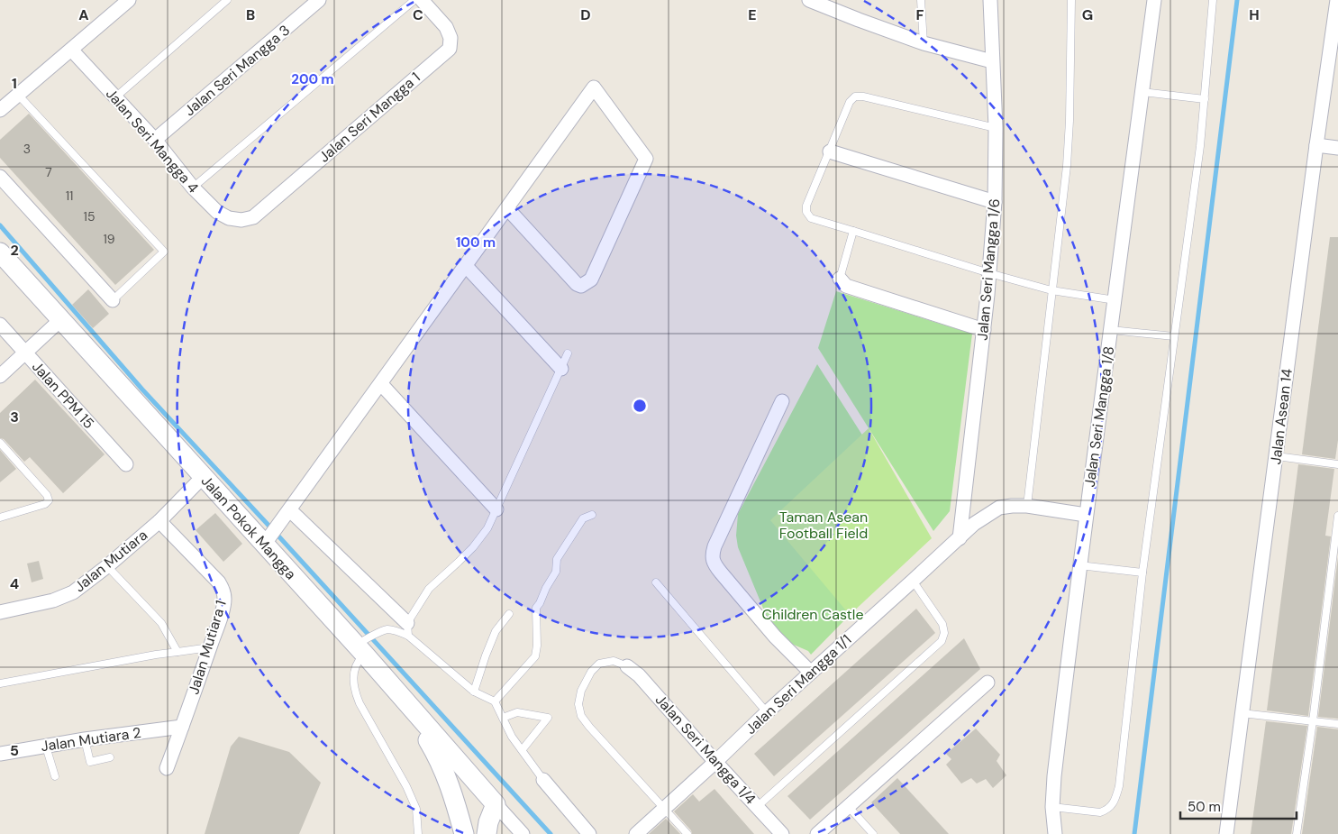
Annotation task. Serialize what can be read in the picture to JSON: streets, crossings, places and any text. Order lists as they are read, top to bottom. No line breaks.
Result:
{"streets":{"street":["Jalan Seri Mangga 3","Jalan Seri Mangga 1","Jalan Seri Mangga 4","Jalan Seri Mangga 1/6","Jalan PPM 15","Jalan Seri Mangga 1/8","Jalan Asean 14","Jalan Pokok Mangga","Jalan Mutiara","Jalan Mutiara 1","Jalan Seri Mangga 1/1","Jalan Mutiara 2","Jalan Seri Mangga 1/4"]},"crossings":[["Jalan Seri Mangga 3","Jalan Seri Mangga 4"],["Jalan Seri Mangga 1","Jalan Seri Mangga 4"],["Jalan Seri Mangga 1/6","Jalan Seri Mangga 1/1"],["Jalan Seri Mangga 1/8","Jalan Seri Mangga 1/1"],["Jalan Pokok Mangga","Jalan Mutiara"],["Jalan Mutiara","Jalan Mutiara 1"],["Jalan Mutiara 1","Jalan Mutiara 2"],["Jalan Seri Mangga 1/1","Jalan Seri Mangga 1/4"]],"parks":["Taman Asean Football Field","Children Castle"],"house_numbers":["3","7","11","15","19"],"scale_bar":"50 m","grid":{"columns":["A","B","C","D","E","F","G","H"],"rows":["1","2","3","4","5"]},"rings":["200 m","100 m"]}
